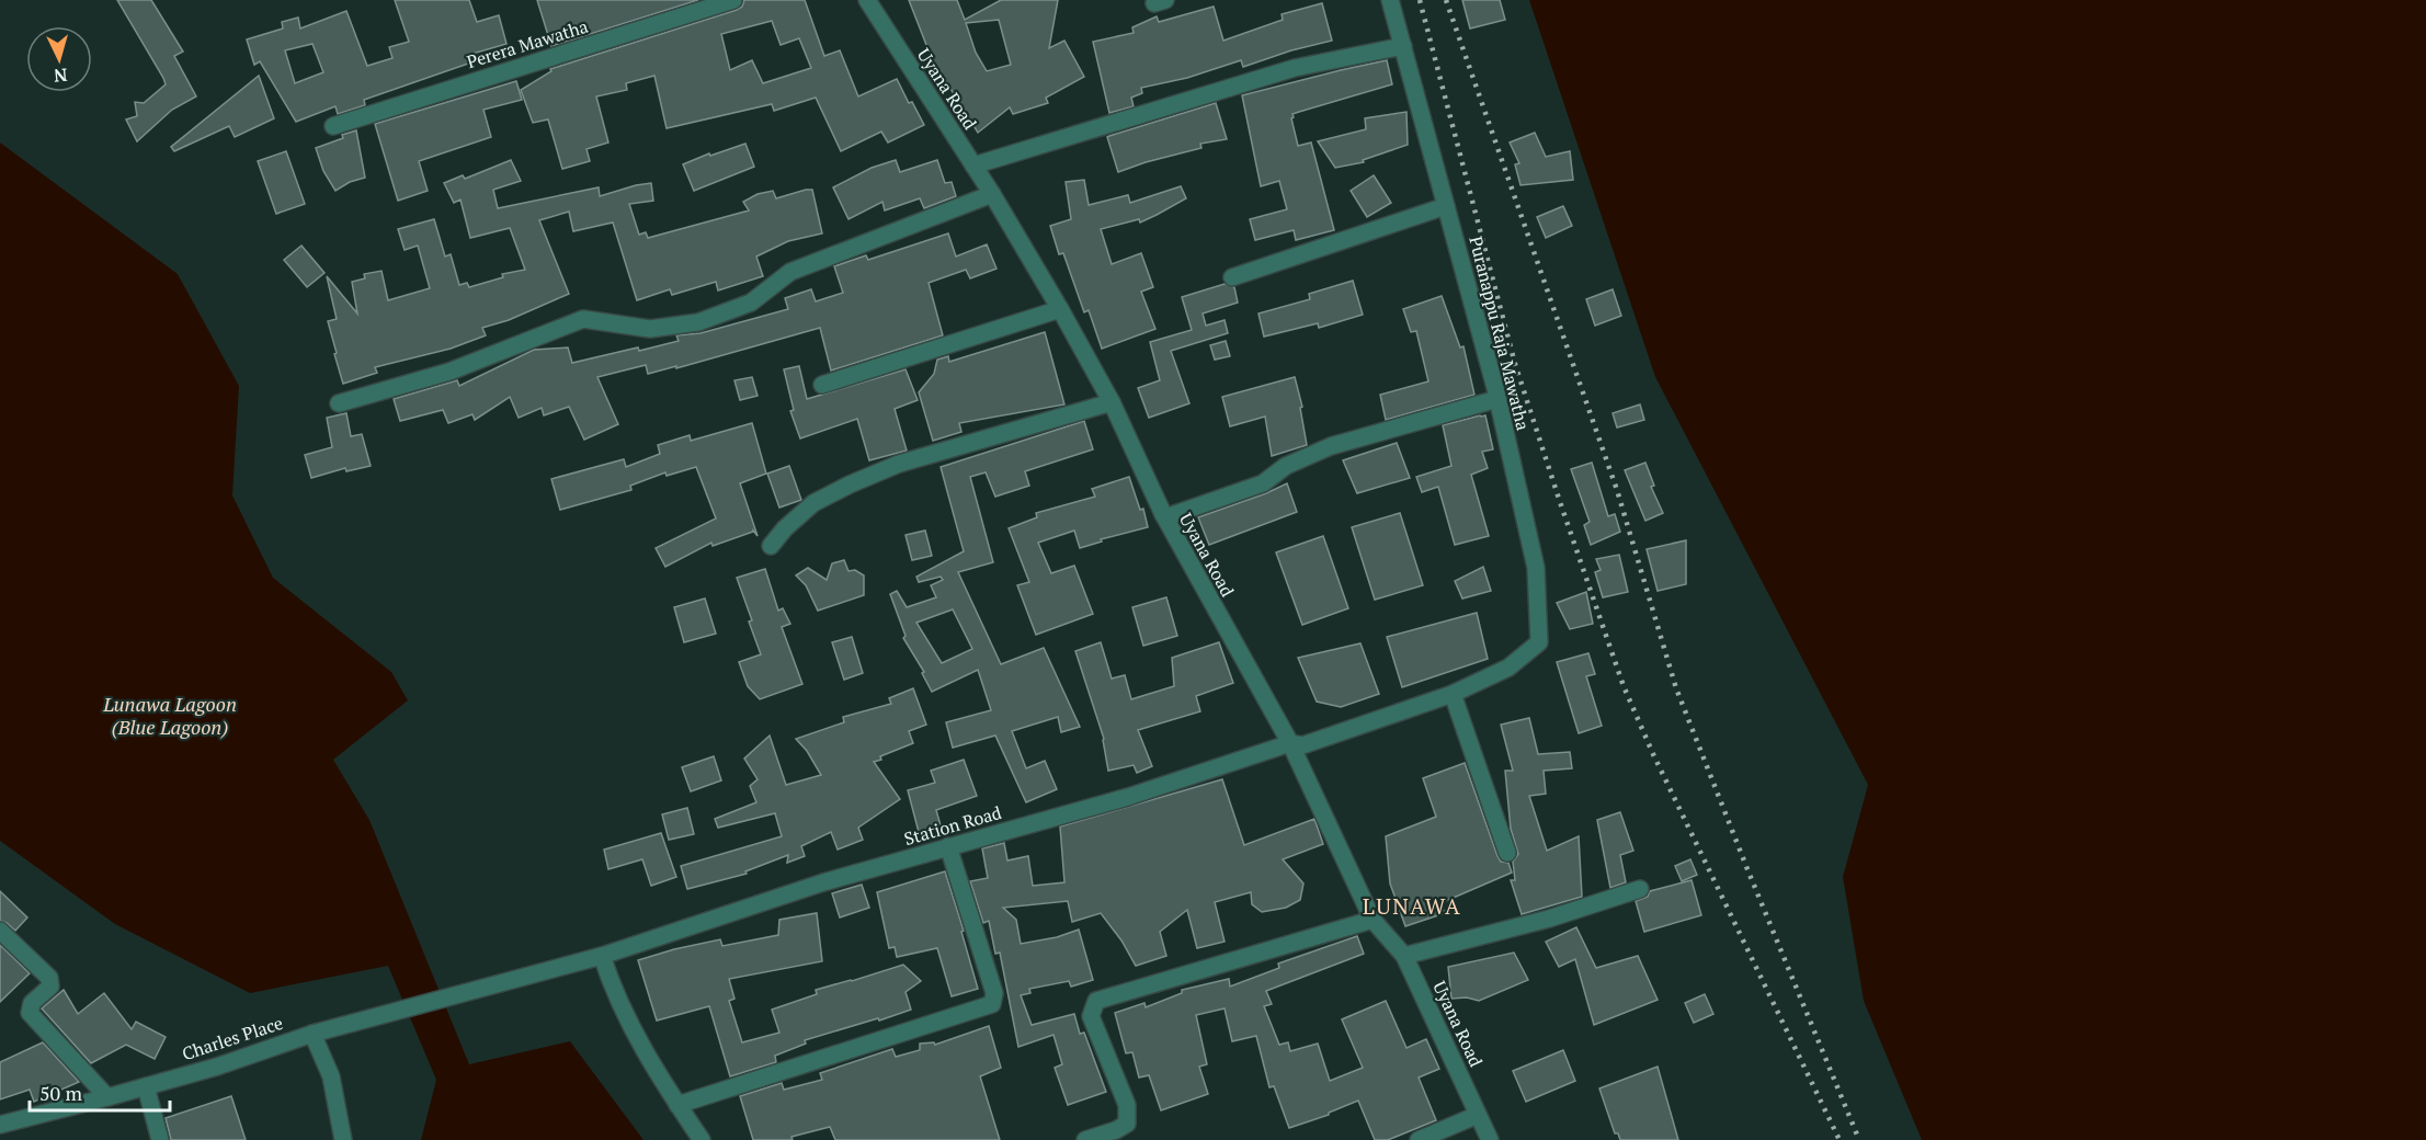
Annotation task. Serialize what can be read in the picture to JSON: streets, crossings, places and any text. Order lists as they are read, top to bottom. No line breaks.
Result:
{"streets":{"street":["Perera Mawatha","Uyana Road","Puranappu Raja Mawatha","Station Road","Charles Place"]},"crossings":[["Uyana Road","Station Road"],["Puranappu Raja Mawatha","Station Road"],["Station Road","Charles Place"]],"districts":["LUNAWA"],"water":["Lunawa Lagoon (Blue Lagoon)"],"scale_bar":"50 m","north":"bottom"}
